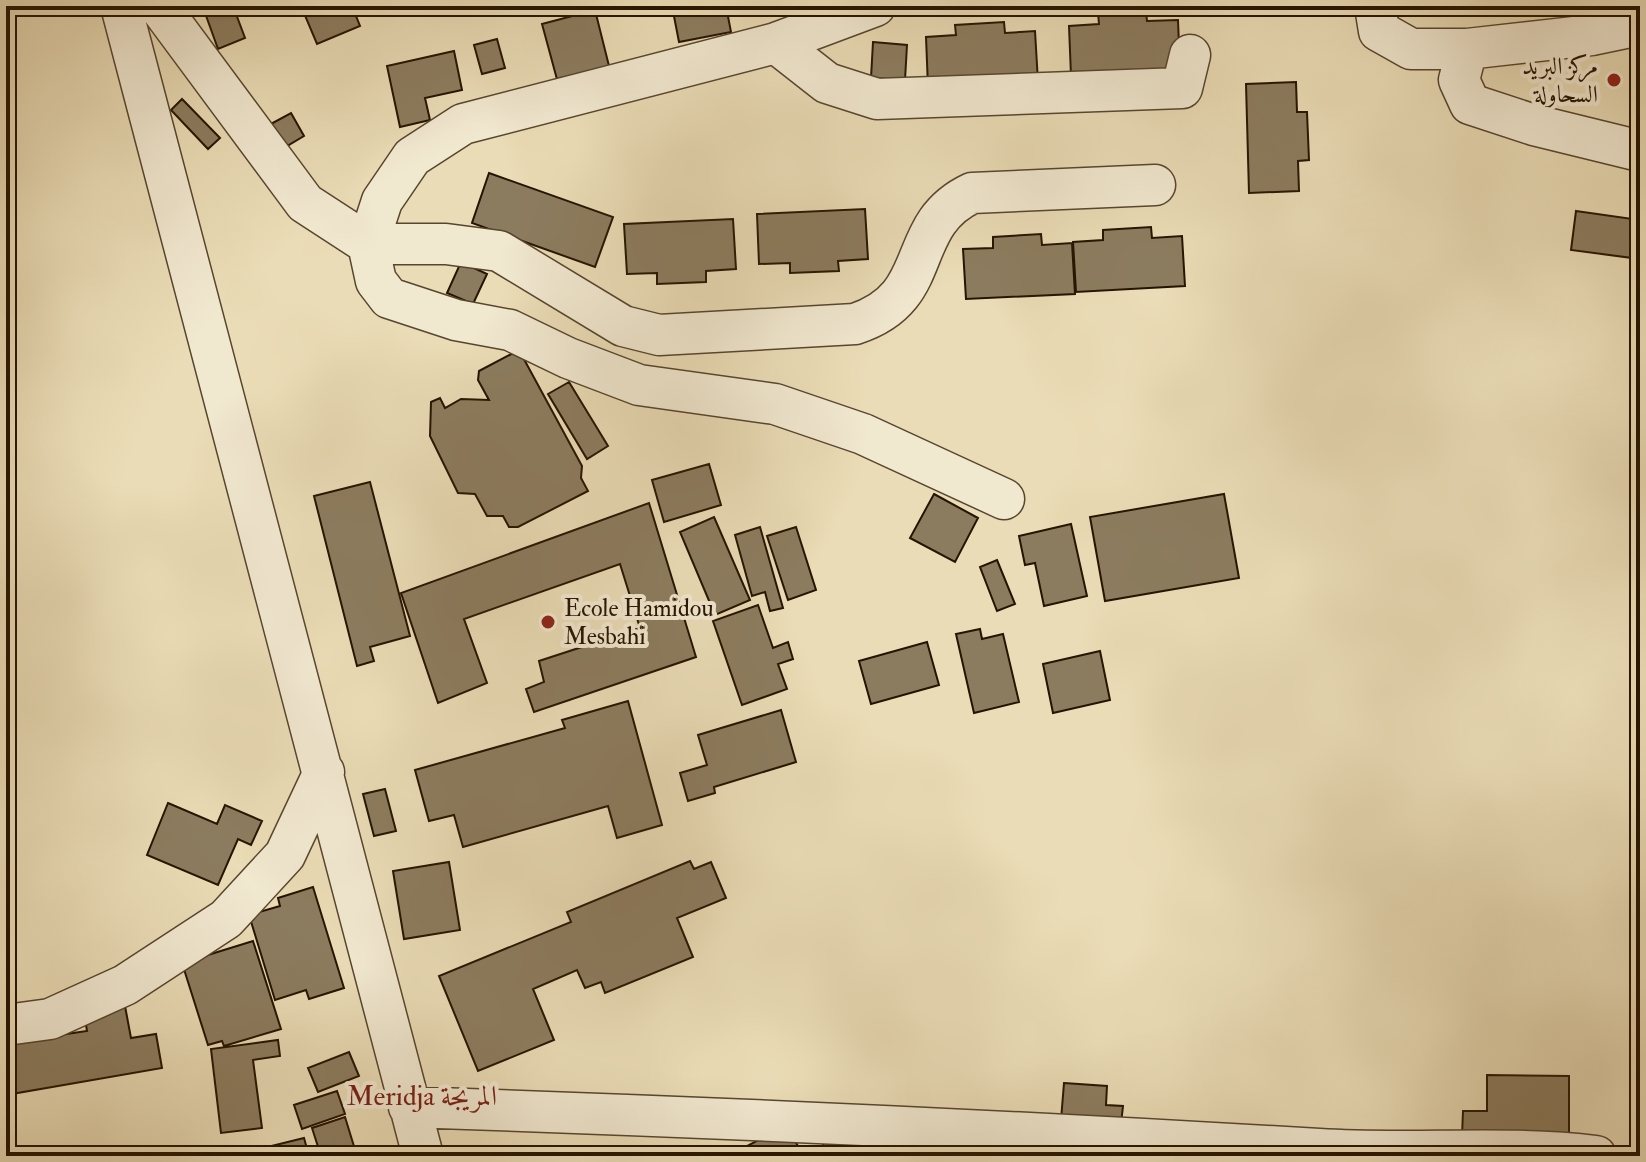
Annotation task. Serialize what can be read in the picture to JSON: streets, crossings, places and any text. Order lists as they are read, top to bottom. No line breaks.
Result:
{"districts":["Meridja المريجة"],"places":["مركز البريد السحاولة","Ecole Hamidou Mesbahi"]}
